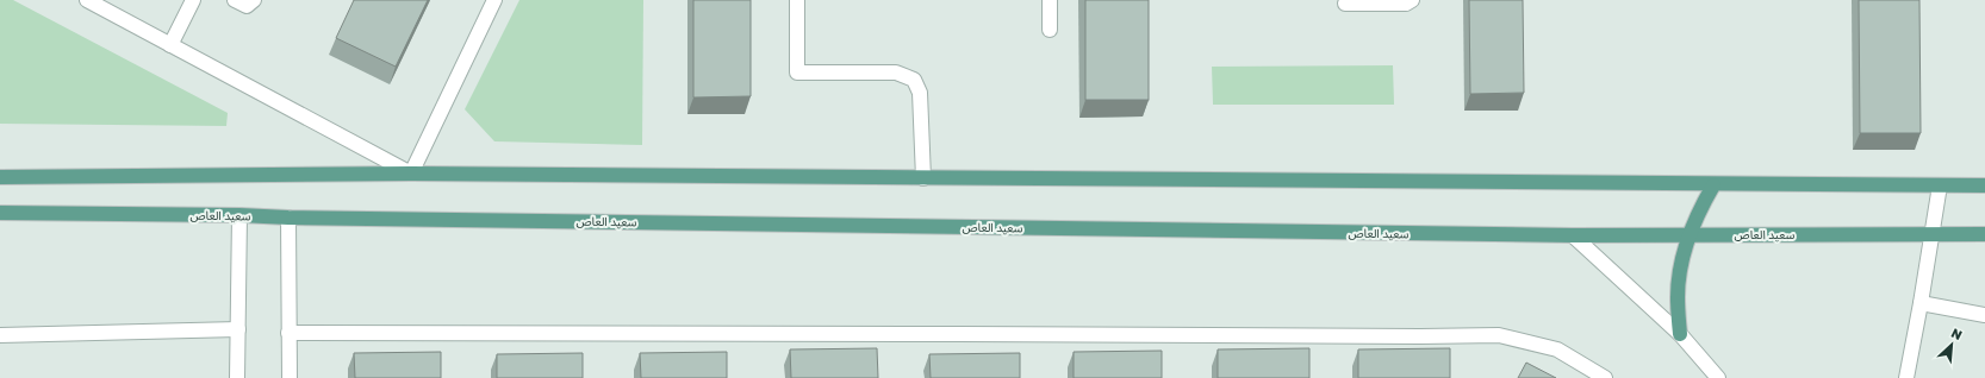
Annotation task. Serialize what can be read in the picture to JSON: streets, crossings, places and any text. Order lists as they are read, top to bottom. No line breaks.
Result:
{"streets":{"main road":["سعيد العاص"]},"north":"top right"}
